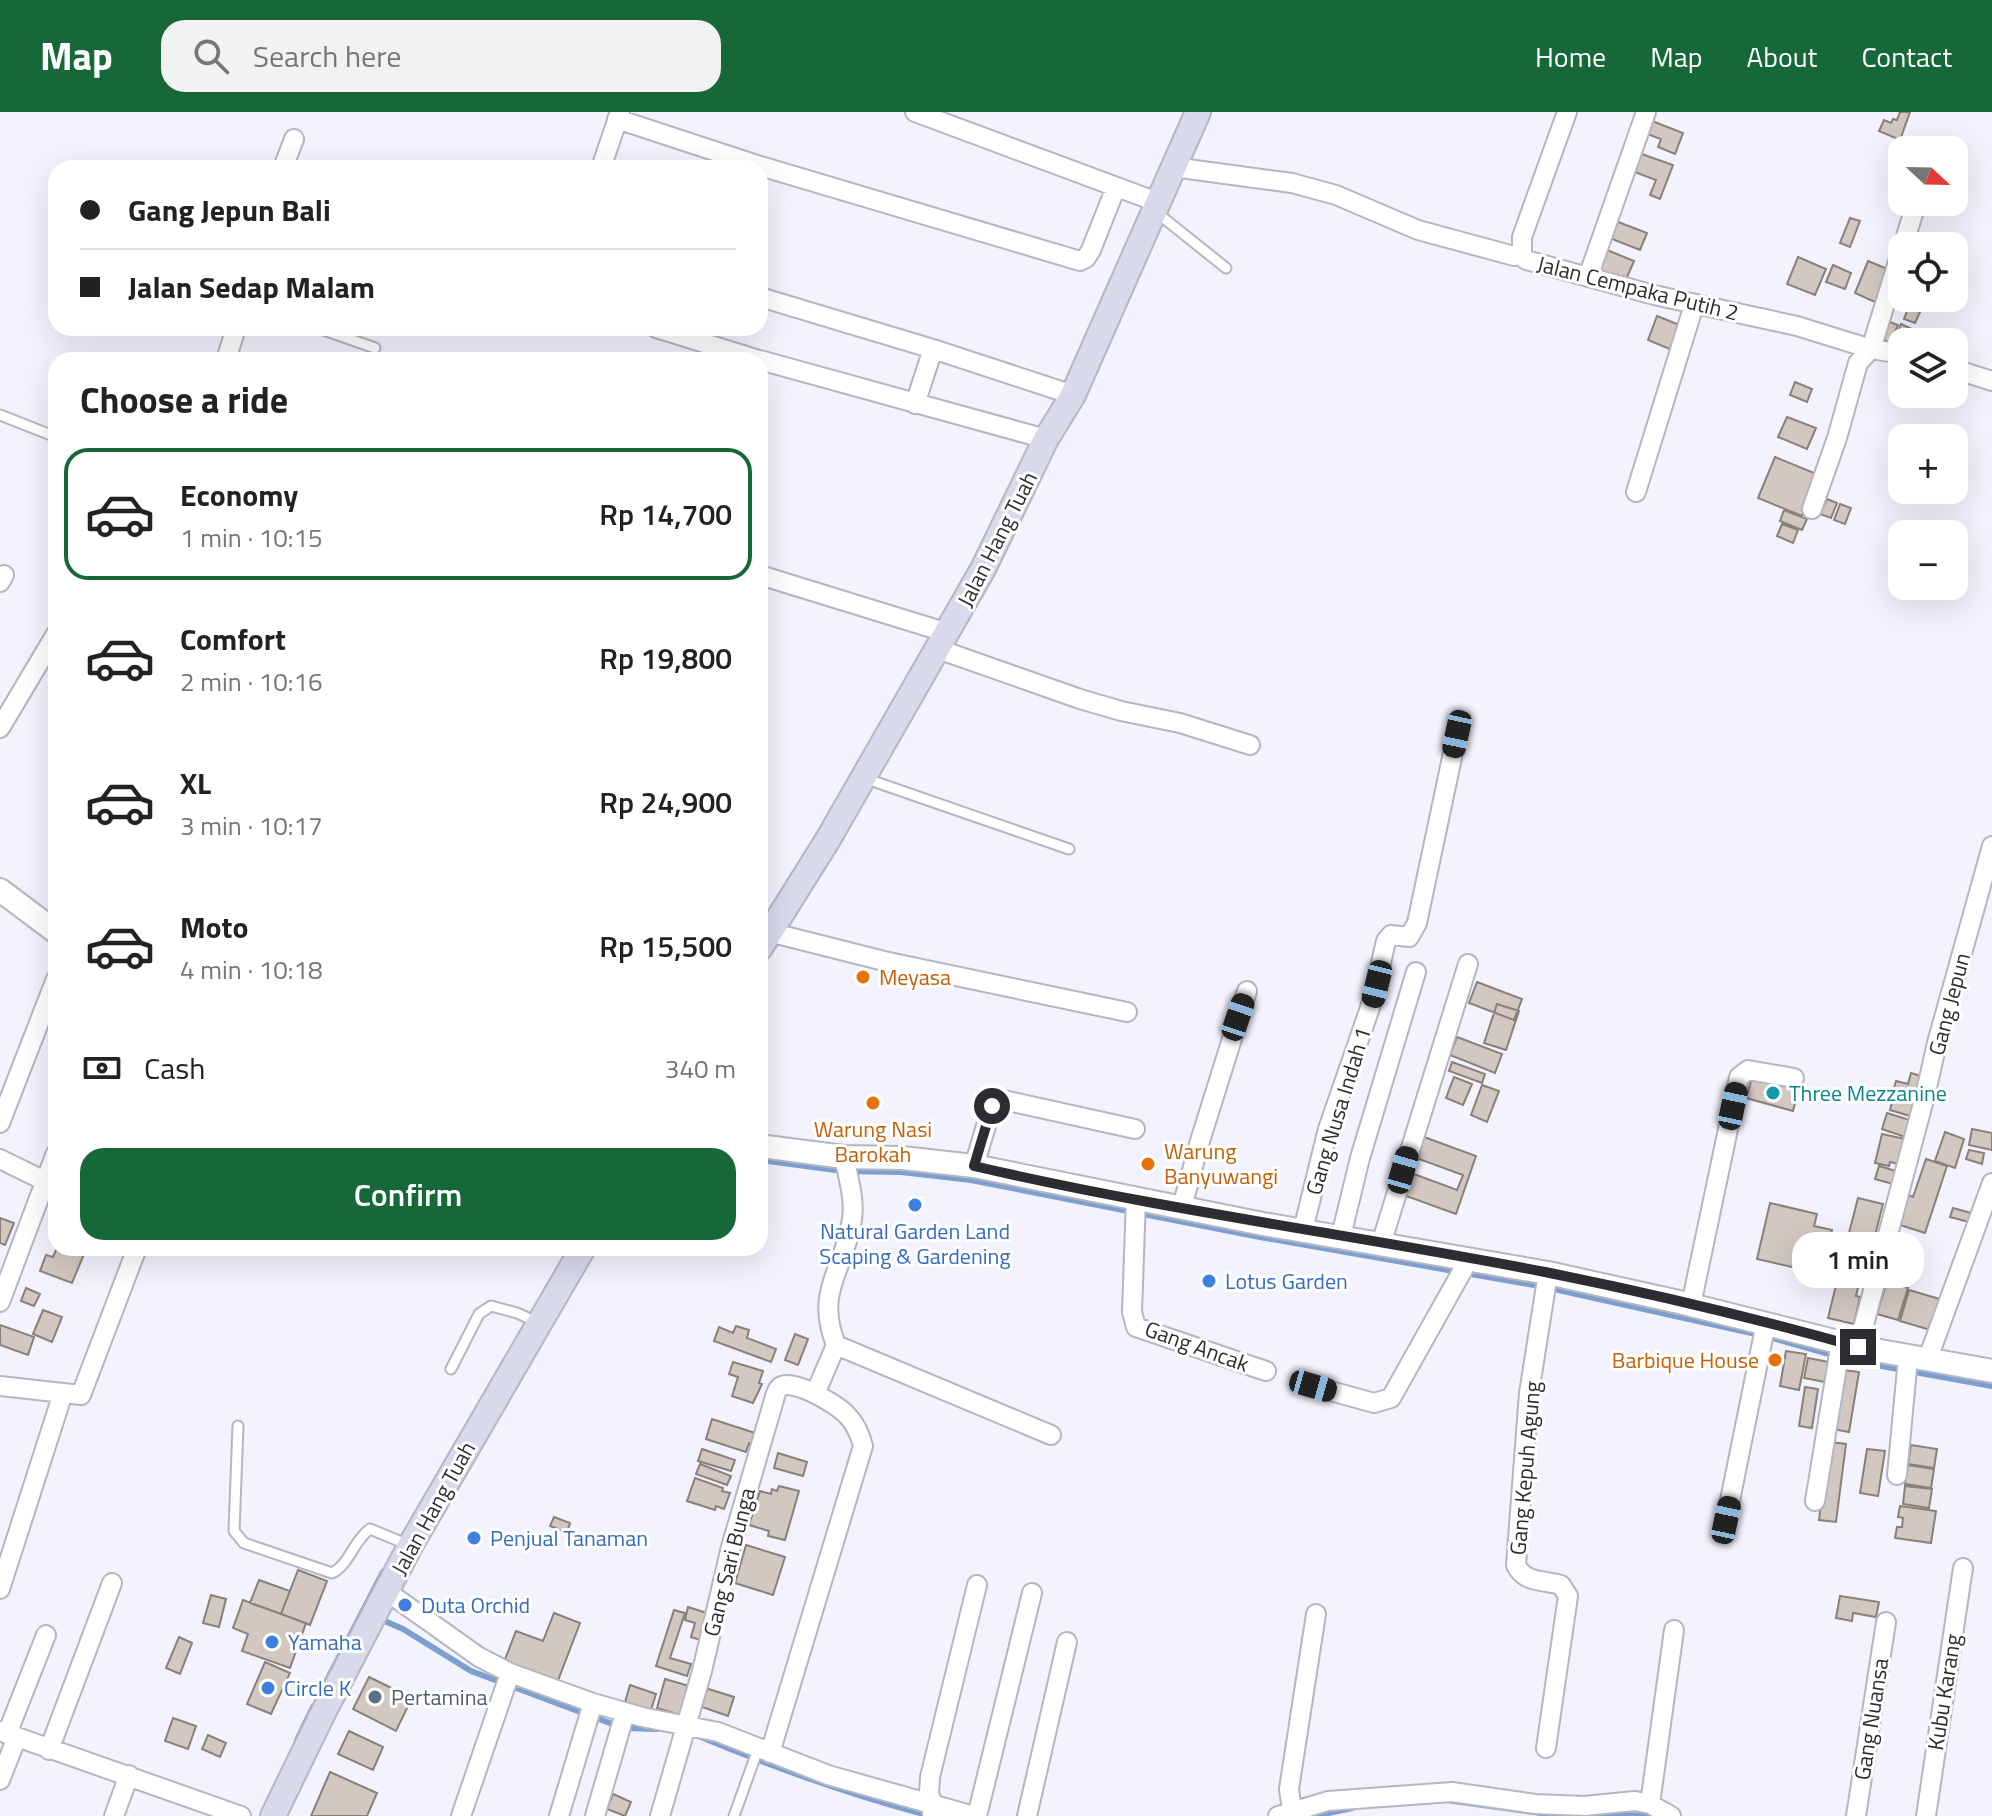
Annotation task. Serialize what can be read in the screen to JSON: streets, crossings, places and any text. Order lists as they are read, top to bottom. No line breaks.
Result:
{"streets":{"main road":["Jalan Hang Tuah"],"street":["Jalan Cempaka Putih 2","Gang Jepun","Gang Nusa Indah 1","Gang Ancak","Gang Kepuh Agung","Gang Sari Bunga","Kubu Karang","Gang Nuansa"]},"places":["Meyasa","Three Mezzanine","Warung Nasi Barokah","Warung Banyuwangi","Natural Garden Land Scaping & Gardening","Lotus Garden","Barbique House","Penjual Tanaman","Duta Orchid","Yamaha","Circle K","Pertamina"],"north":"right","page":{"header":"Map","search":"Search here","nav":["Home","Map","About","Contact"],"map_buttons":["+","−"],"banner":["Gang Jepun Bali","Jalan Sedap Malam"],"heading":"Choose a ride","list":[{"name":"Economy","note":"1 min · 10:15","value":"Rp 14,700"},{"name":"Comfort","note":"2 min · 10:16","value":"Rp 19,800"},{"name":"XL","note":"3 min · 10:17","value":"Rp 24,900"},{"name":"Moto","note":"4 min · 10:18","value":"Rp 15,500"}],"pay":["Cash","340 m"],"buttons":"Confirm","bubble":"1 min"}}
